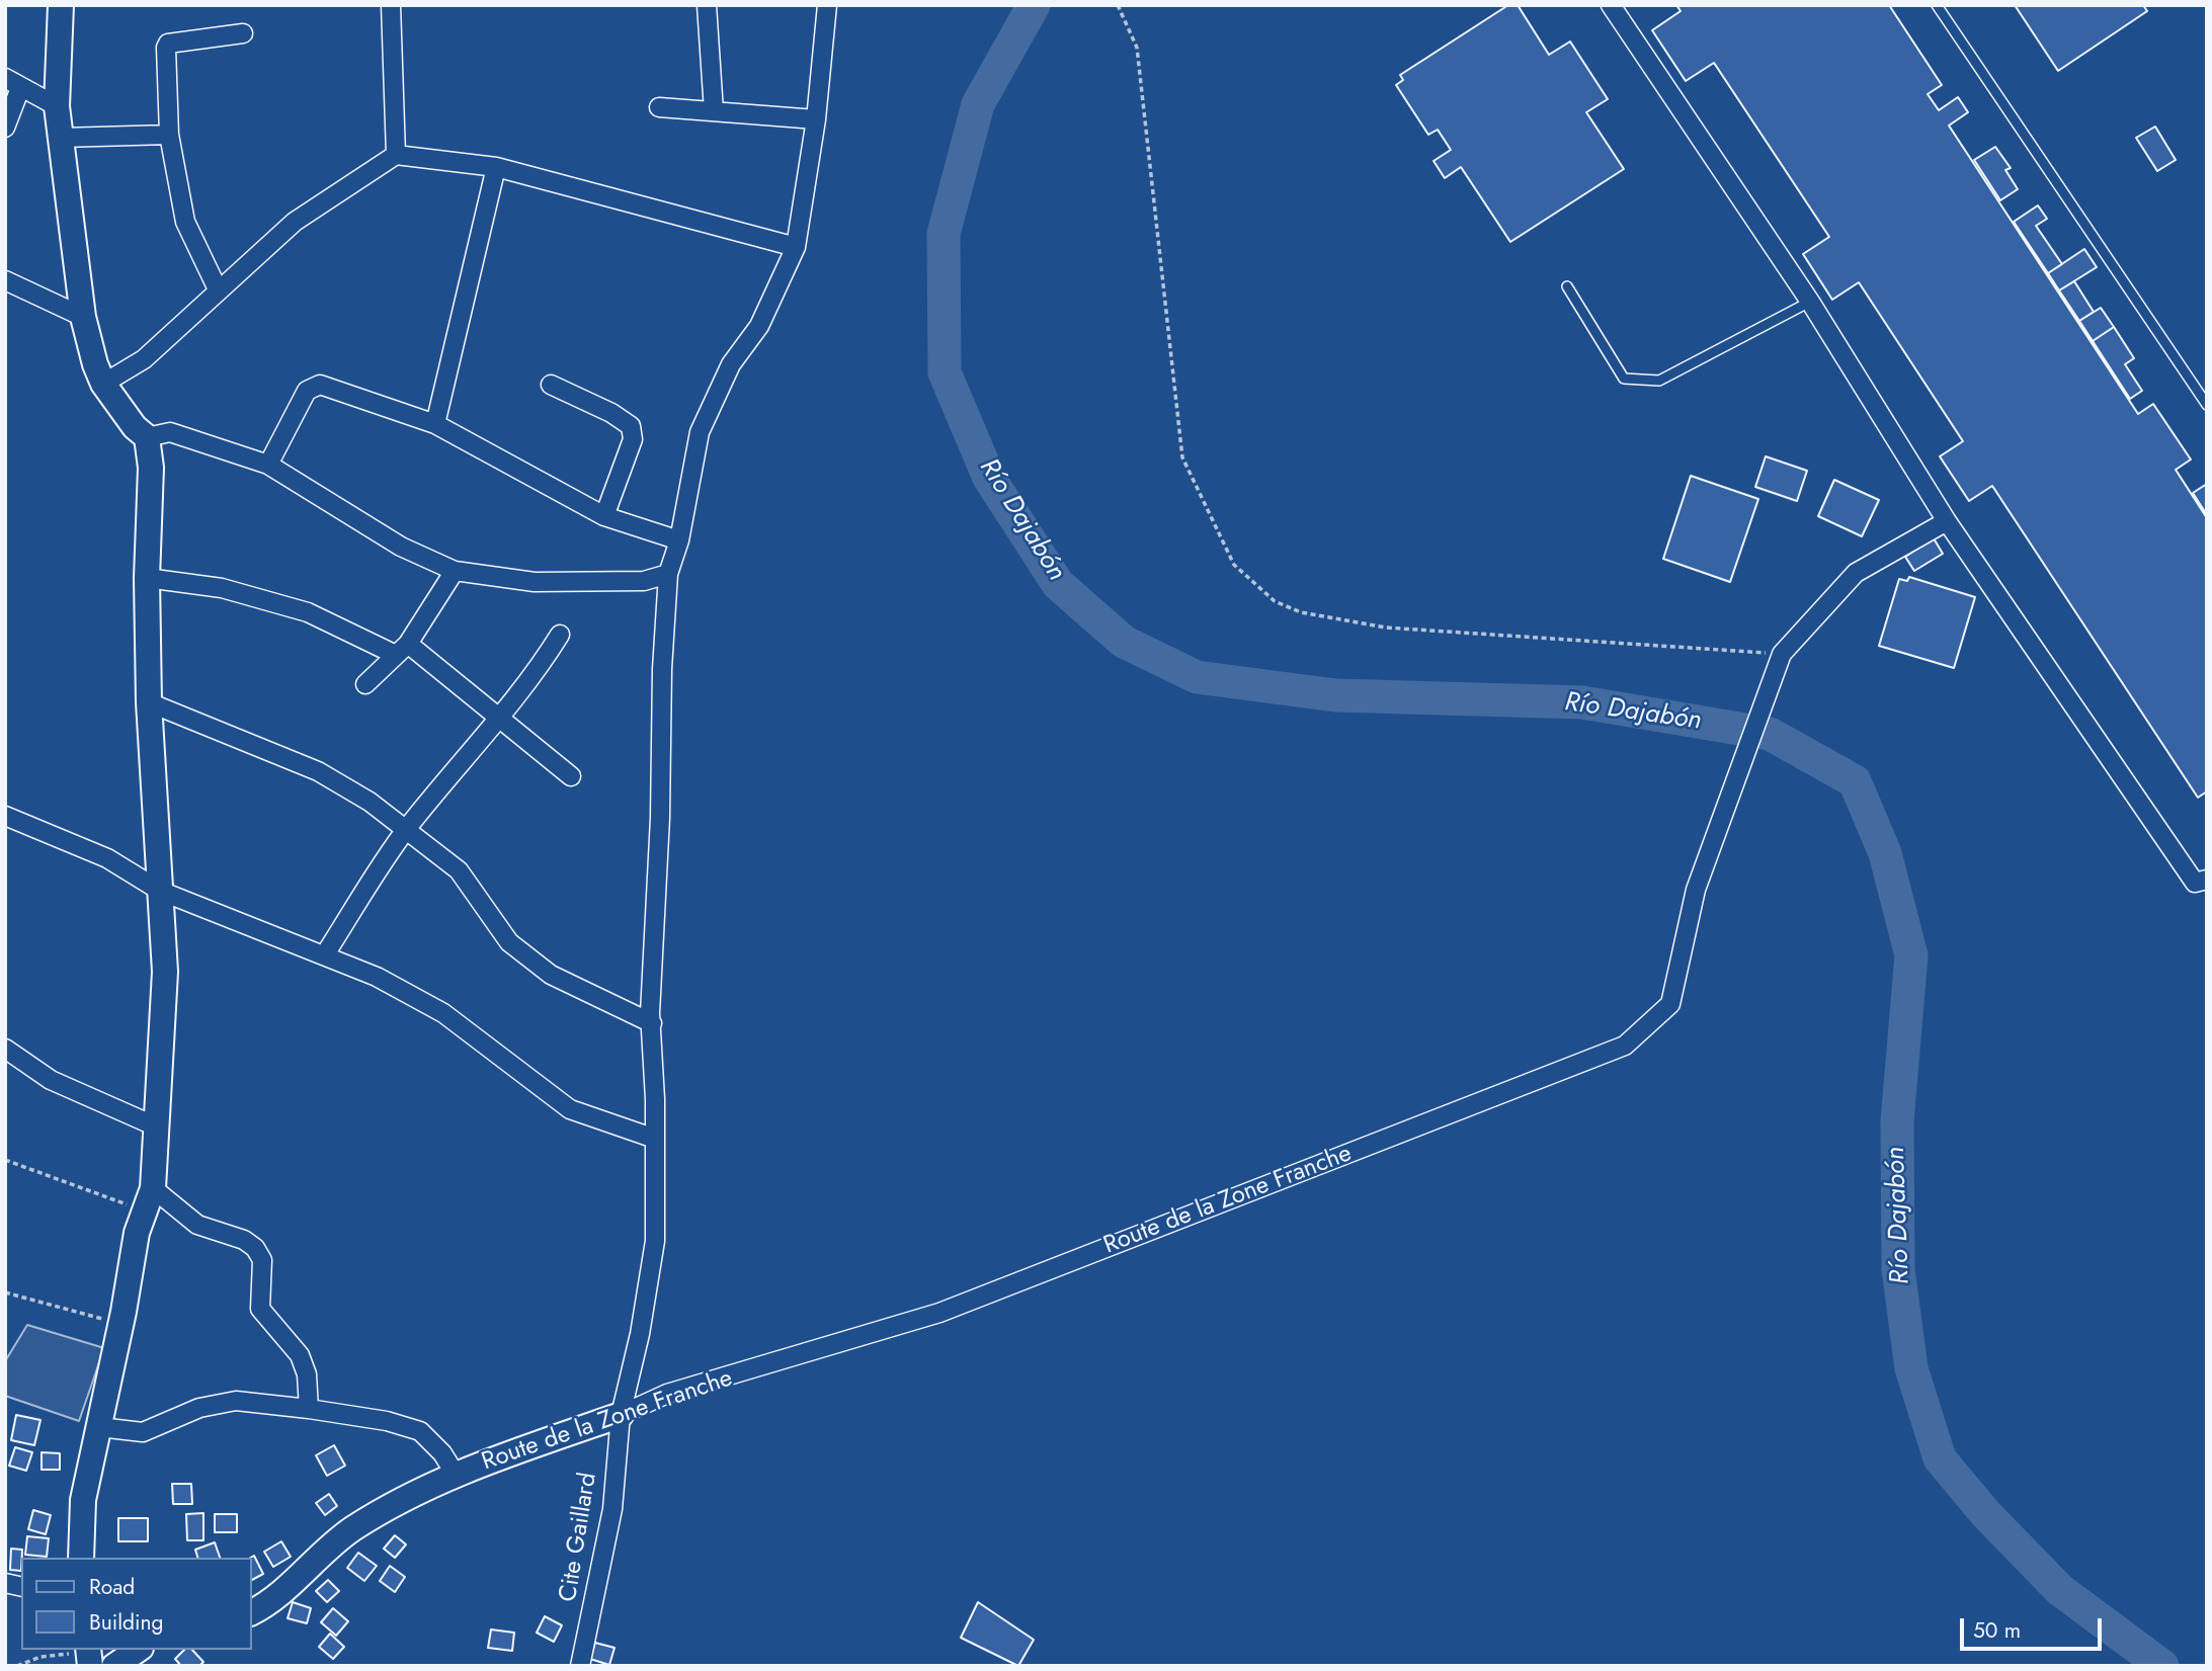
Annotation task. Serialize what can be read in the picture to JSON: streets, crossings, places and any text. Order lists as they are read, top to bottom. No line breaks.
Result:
{"streets":{"street":["Route de la Zone Franche","Cite Gaillard"]},"crossings":[["Route de la Zone Franche","Cite Gaillard"]],"water":["Río Dajabón"],"legend":["Road","Building"],"scale_bar":"50 m"}
